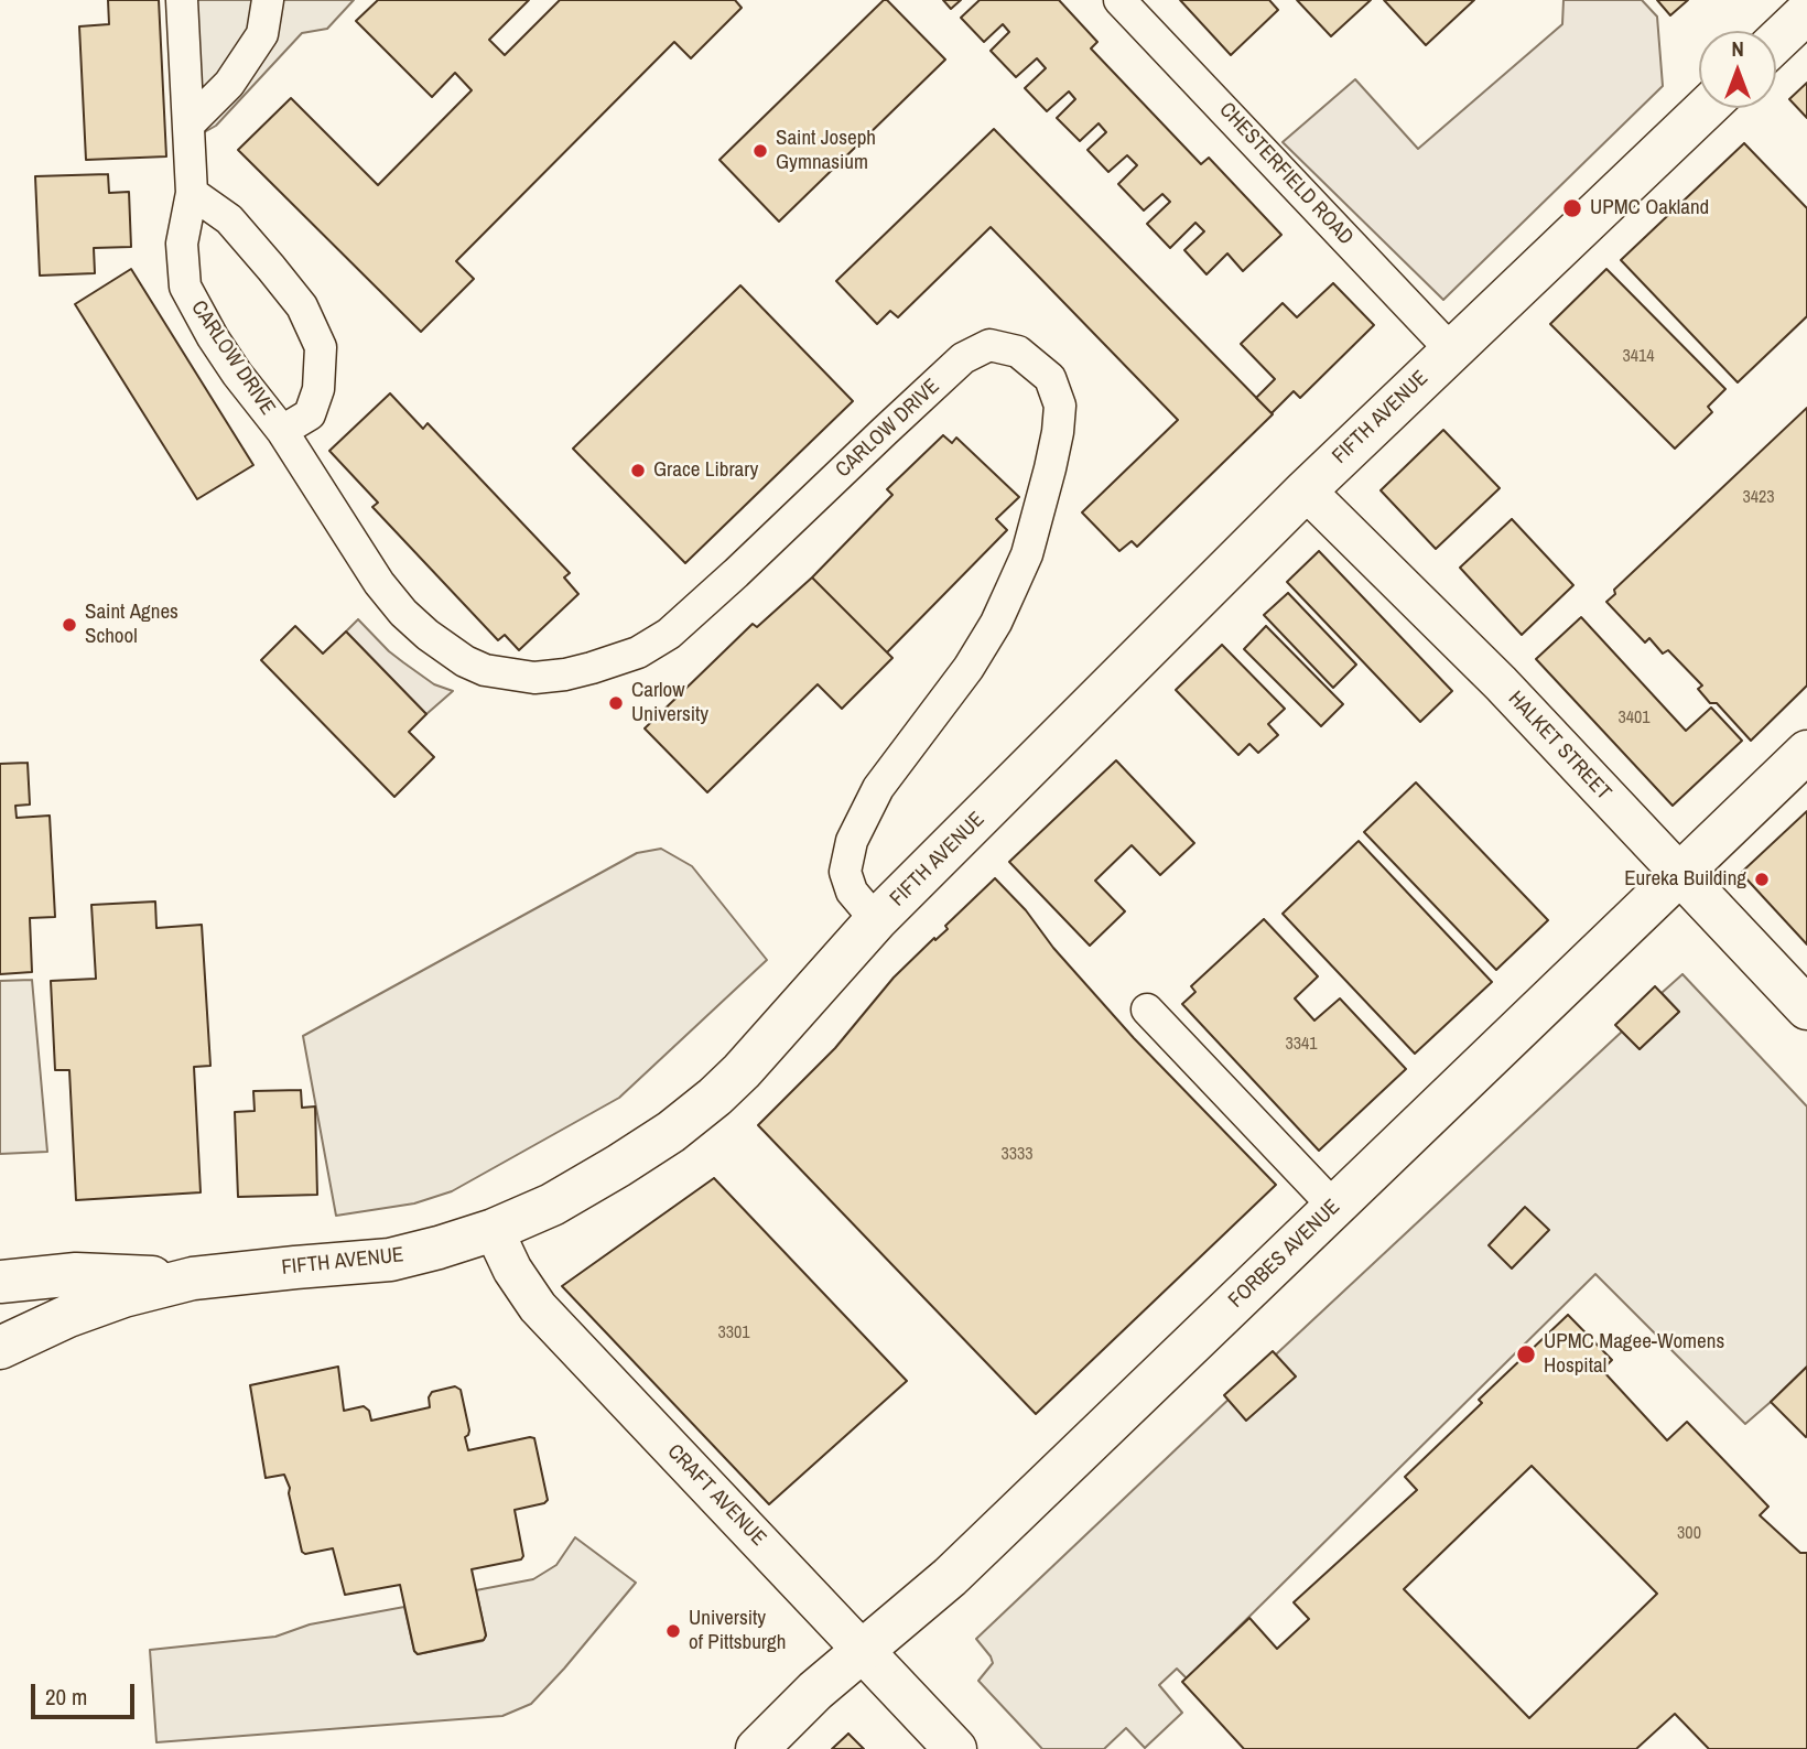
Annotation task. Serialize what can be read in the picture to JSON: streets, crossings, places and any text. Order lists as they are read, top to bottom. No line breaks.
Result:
{"streets":{"main road":["FIFTH AVENUE","HALKET STREET","FORBES AVENUE","CRAFT AVENUE"],"street":["CHESTERFIELD ROAD","CARLOW DRIVE"]},"crossings":[["CHESTERFIELD ROAD","FIFTH AVENUE"],["CARLOW DRIVE","FIFTH AVENUE"],["FIFTH AVENUE","HALKET STREET"],["FIFTH AVENUE","CRAFT AVENUE"],["HALKET STREET","FORBES AVENUE"],["FORBES AVENUE","CRAFT AVENUE"]],"places":["Saint Joseph Gymnasium","UPMC Oakland","Grace Library","Saint Agnes School","Carlow University","Eureka Building","UPMC Magee-Womens Hospital","University of Pittsburgh"],"house_numbers":["3414","3423","3401","3341","3333","3301","300"],"scale_bar":"20 m","north":"top"}
